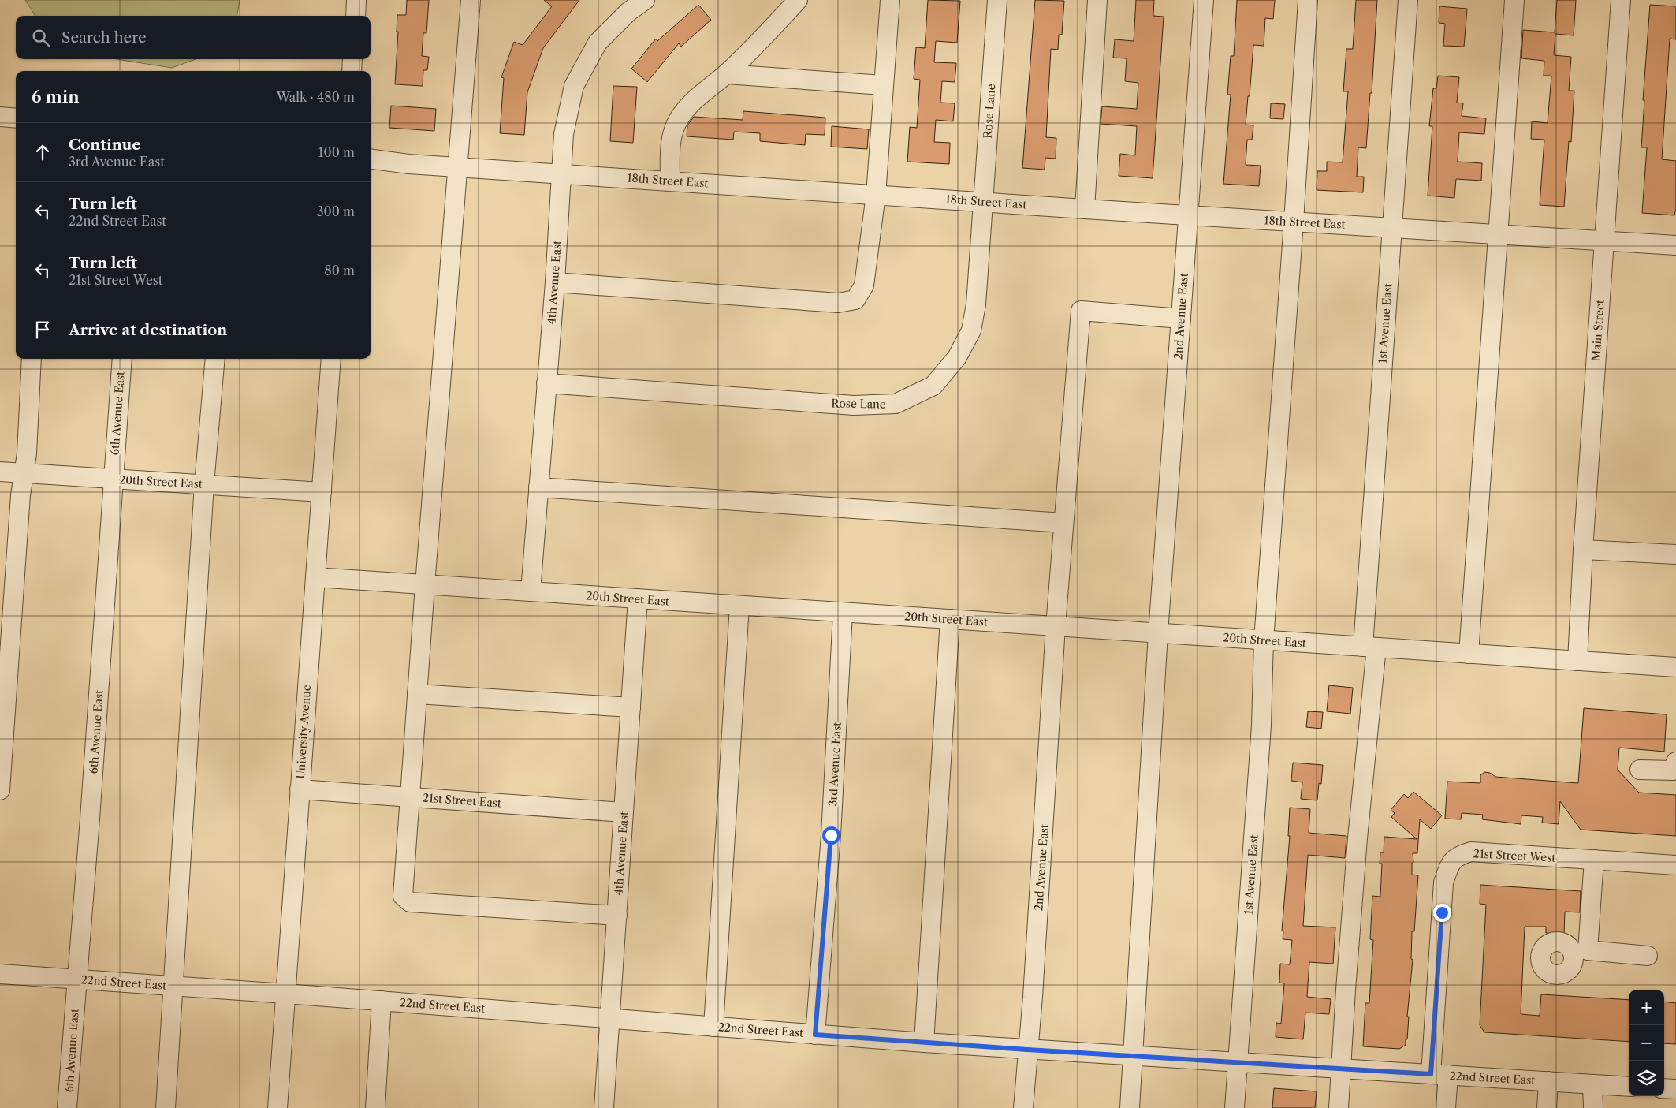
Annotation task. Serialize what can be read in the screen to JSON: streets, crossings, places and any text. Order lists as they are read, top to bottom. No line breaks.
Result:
{"streets":{"street":["Rose Lane","18th Street East","4th Avenue East","2nd Avenue East","1st Avenue East","Main Street","6th Avenue East","20th Street East","University Avenue","3rd Avenue East","21st Street East","21st Street West","22nd Street East"]},"crossings":[["Rose Lane","18th Street East"],["Rose Lane","4th Avenue East"],["18th Street East","4th Avenue East"],["18th Street East","2nd Avenue East"],["18th Street East","1st Avenue East"],["18th Street East","Main Street"],["4th Avenue East","20th Street East"],["4th Avenue East","21st Street East"],["4th Avenue East","22nd Street East"],["2nd Avenue East","20th Street East"],["2nd Avenue East","22nd Street East"],["1st Avenue East","20th Street East"],["1st Avenue East","22nd Street East"],["Main Street","20th Street East"],["6th Avenue East","20th Street East"],["6th Avenue East","22nd Street East"],["20th Street East","University Avenue"],["20th Street East","3rd Avenue East"],["University Avenue","21st Street East"],["University Avenue","22nd Street East"],["3rd Avenue East","22nd Street East"],["21st Street West","22nd Street East"]],"page":{"search":"Search here","heading":["6 min","Walk · 480 m"],"list":[["Continue","3rd Avenue East","100 m"],["Turn left","22nd Street East","300 m"],["Turn left","21st Street West","80 m"],"Arrive at destination"],"map_buttons":["+","−"]}}
